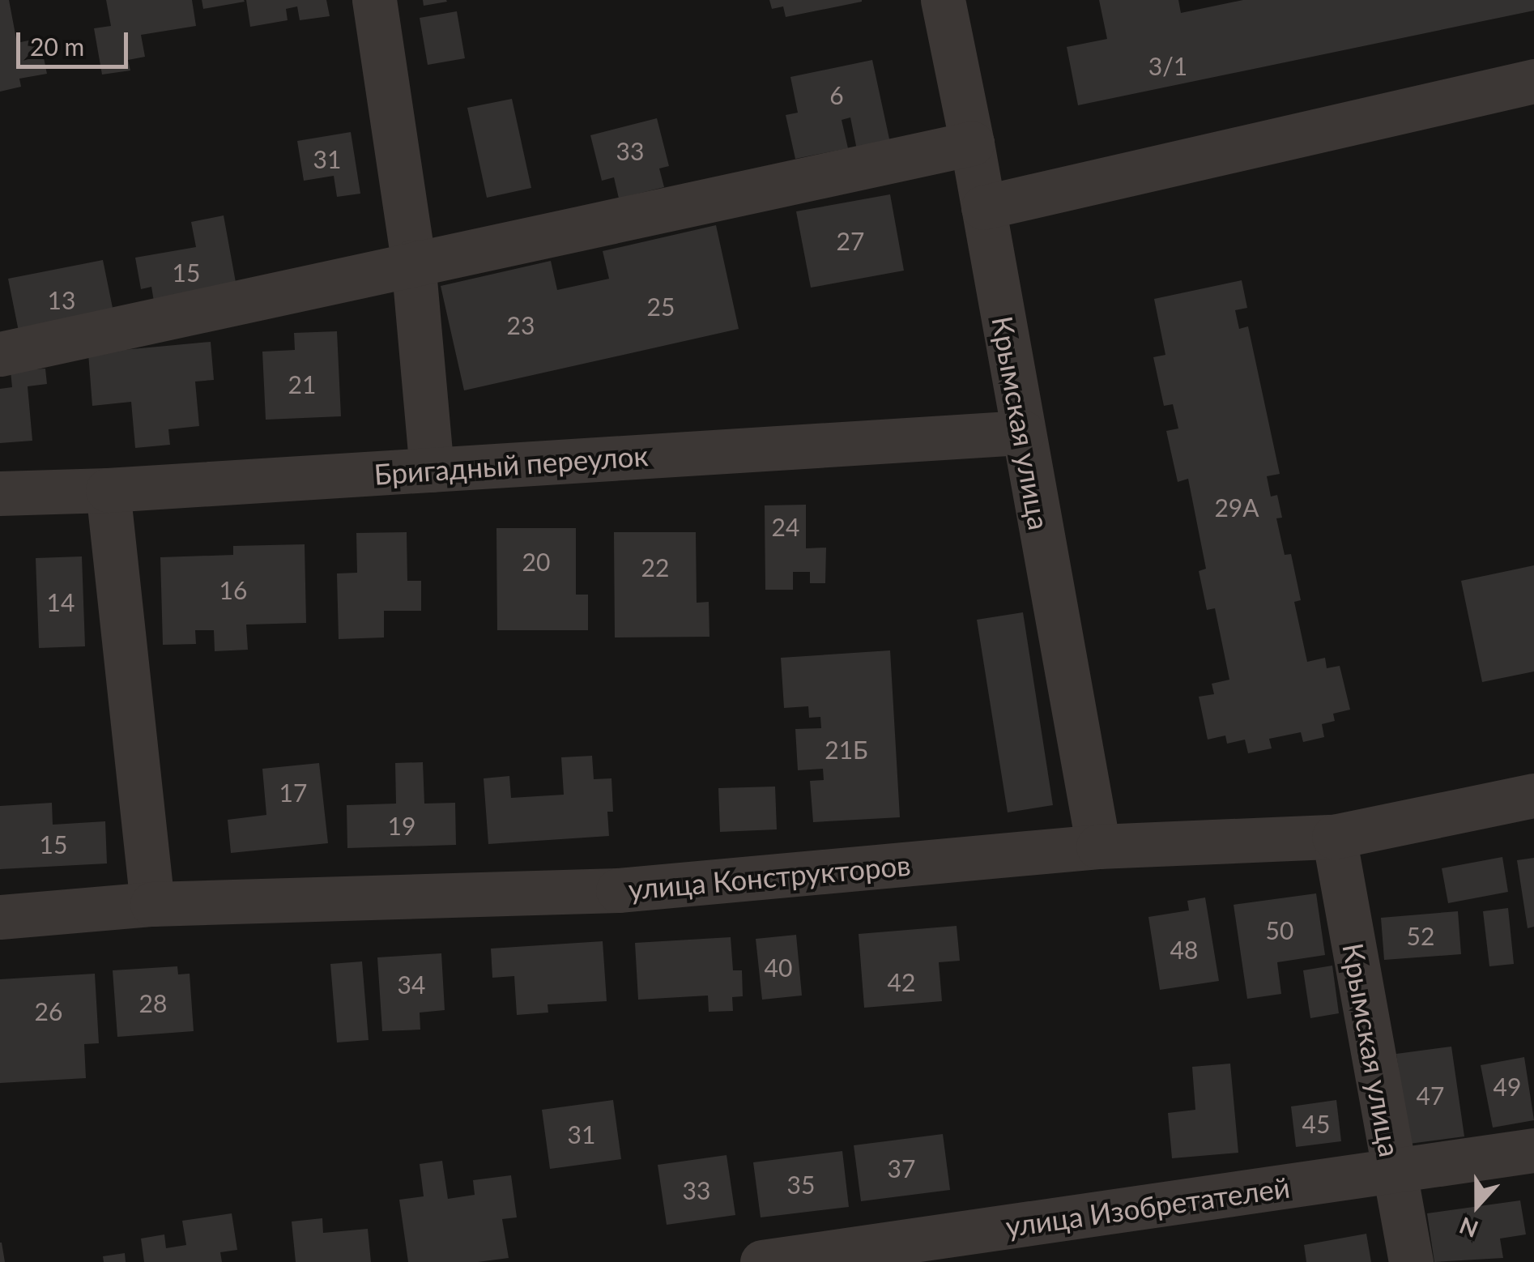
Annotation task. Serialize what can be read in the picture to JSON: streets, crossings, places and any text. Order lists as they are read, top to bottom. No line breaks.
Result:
{"streets":{"street":["Крымская улица","Бригадный переулок","улица Конструкторов","улица Изобретателей"]},"crossings":[["Крымская улица","Бригадный переулок"],["Крымская улица","улица Конструкторов"],["Крымская улица","улица Изобретателей"]],"house_numbers":["3/1","6","33","31","27","15","13","25","23","21","29А","24","20","22","16","14","21Б","17","19","15","50","52","48","40","42","34","28","26","49","47","45","31","37","35","33"],"scale_bar":"20 m","north":"bottom"}
